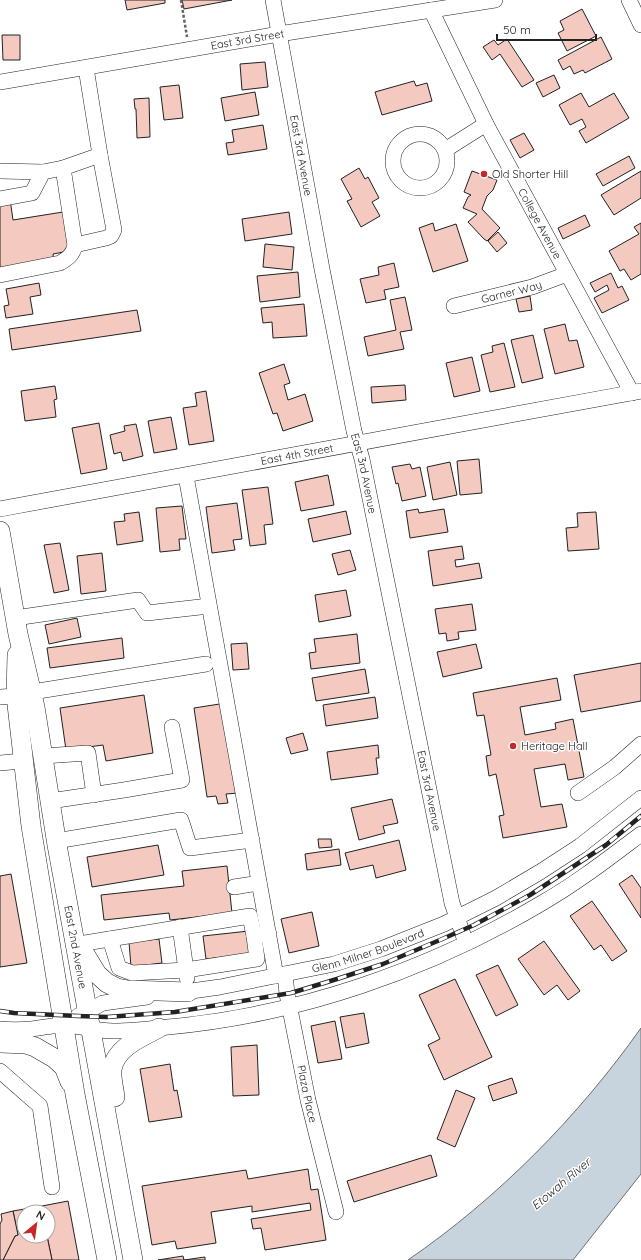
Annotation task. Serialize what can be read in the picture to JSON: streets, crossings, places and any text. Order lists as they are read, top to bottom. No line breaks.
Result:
{"streets":{"main road":["East 2nd Avenue"],"street":["East 3rd Street","East 3rd Avenue","College Avenue","Garner Way","East 4th Street","Glenn Milner Boulevard","Plaza Place"]},"crossings":[["East 3rd Street","East 3rd Avenue"],["East 3rd Street","College Avenue"],["East 3rd Avenue","East 4th Street"],["East 3rd Avenue","Glenn Milner Boulevard"],["College Avenue","Garner Way"],["College Avenue","East 4th Street"],["East 2nd Avenue","Glenn Milner Boulevard"],["Glenn Milner Boulevard","Plaza Place"]],"water":["Etowah River"],"places":["Old Shorter Hill","Heritage Hall"],"scale_bar":"50 m","north":"top right"}
